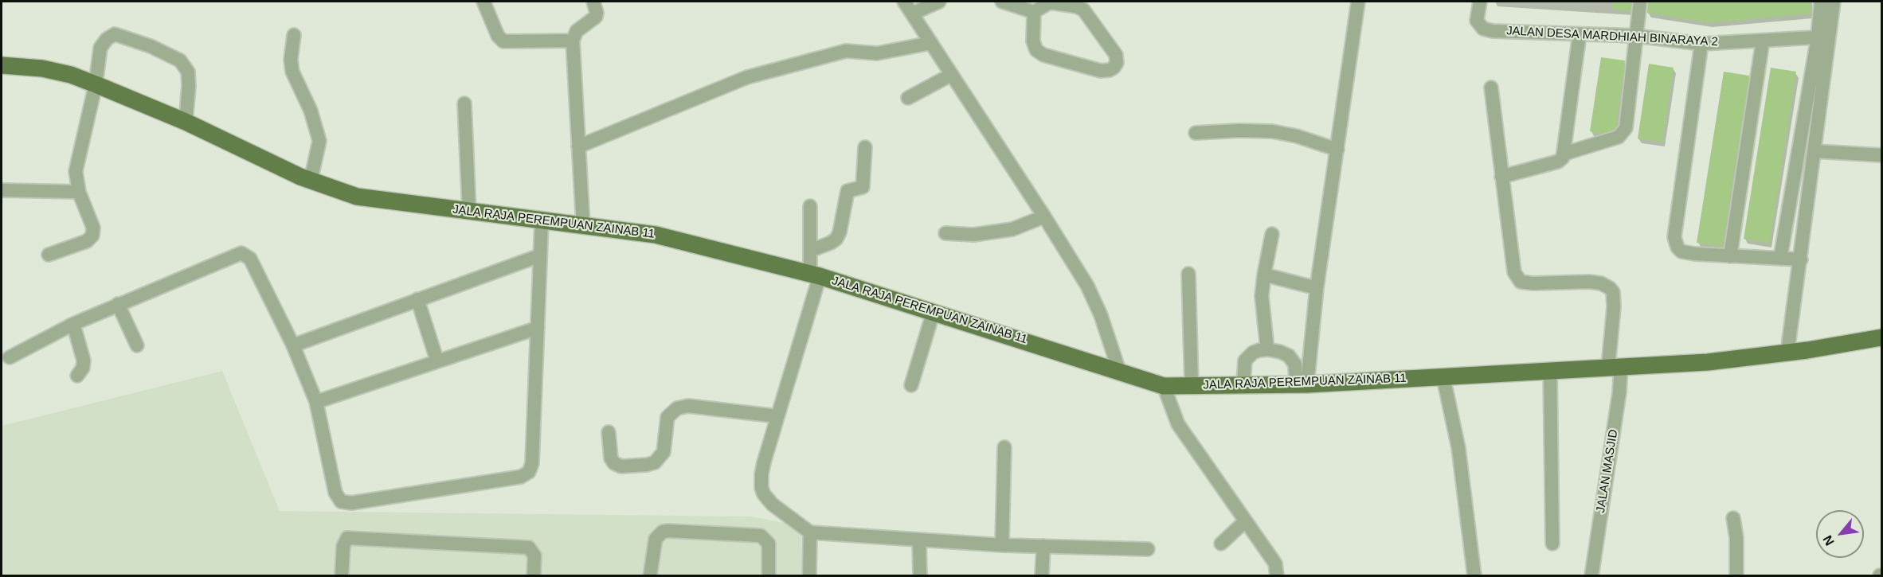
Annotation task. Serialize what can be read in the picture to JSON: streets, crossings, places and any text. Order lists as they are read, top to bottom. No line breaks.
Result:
{"streets":{"main road":["JALA RAJA PEREMPUAN ZAINAB 11"],"street":["JALAN DESA MARDHIAH BINARAYA 2","JALAN MASJID"]},"crossings":[["JALA RAJA PEREMPUAN ZAINAB 11","JALAN MASJID"]],"north":"bottom left"}
